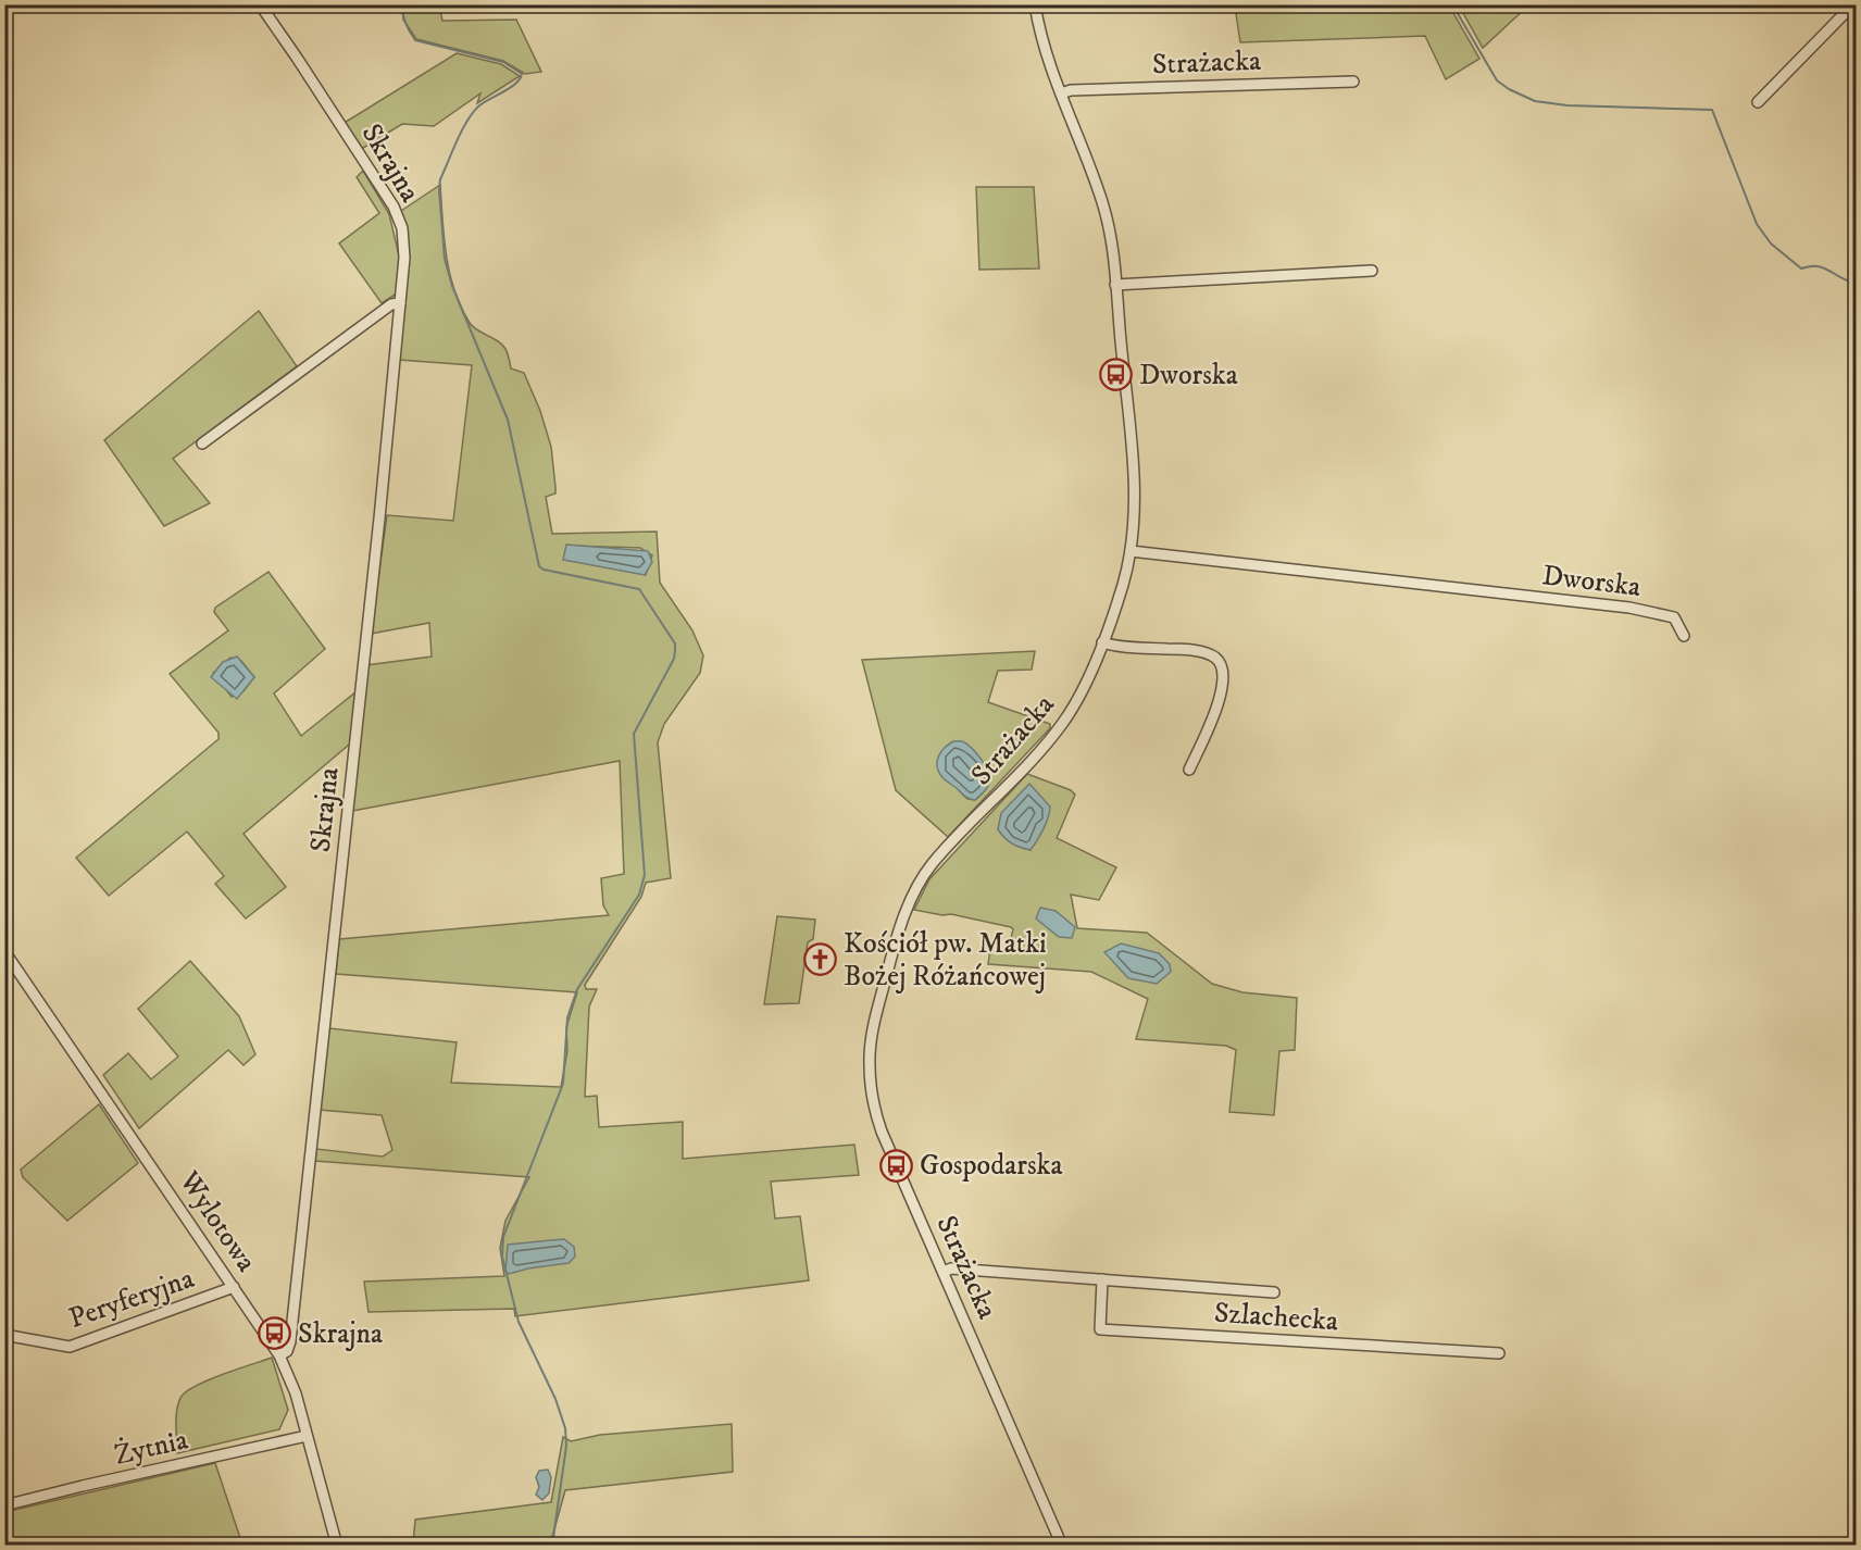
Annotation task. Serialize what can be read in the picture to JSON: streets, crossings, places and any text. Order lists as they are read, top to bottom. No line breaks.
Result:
{"streets":{"street":["Strażacka","Skrajna","Dworska","Wylotowa","Peryferyjna","Szlachecka","Żytnia"]},"crossings":[["Strażacka","Dworska"],["Skrajna","Wylotowa"],["Wylotowa","Peryferyjna"],["Wylotowa","Żytnia"]],"places":{"bus stop":["Dworska","Gospodarska","Skrajna"],"church":["Kościół pw. Matki Bożej Różańcowej"]}}
